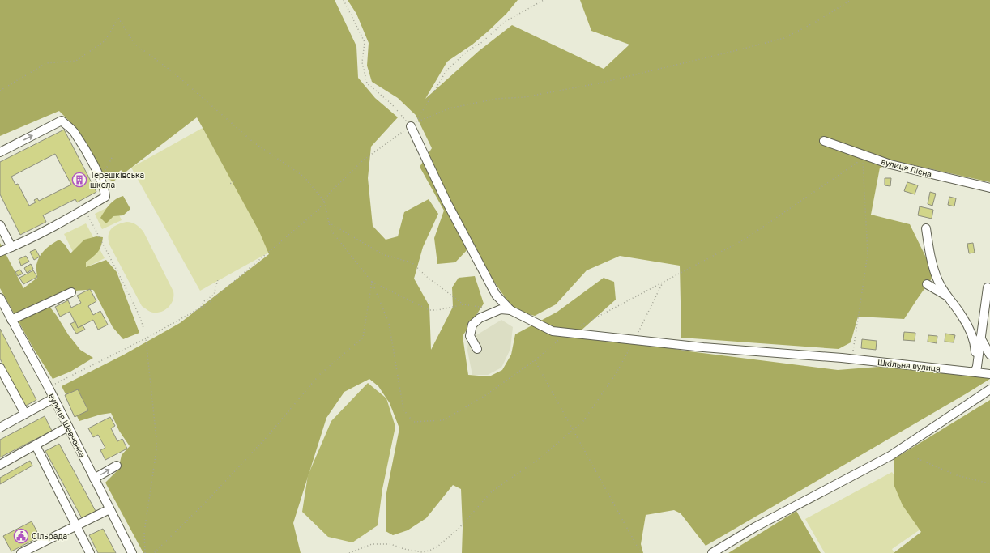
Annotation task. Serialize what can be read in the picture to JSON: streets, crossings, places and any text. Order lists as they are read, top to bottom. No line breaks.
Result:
{"streets":{"street":["вулиця Лісна","Шкільна вулиця","вулиця Шевченка"]},"places":{"building":["Терешківська школа"],"public building":["Сільрада"]}}
